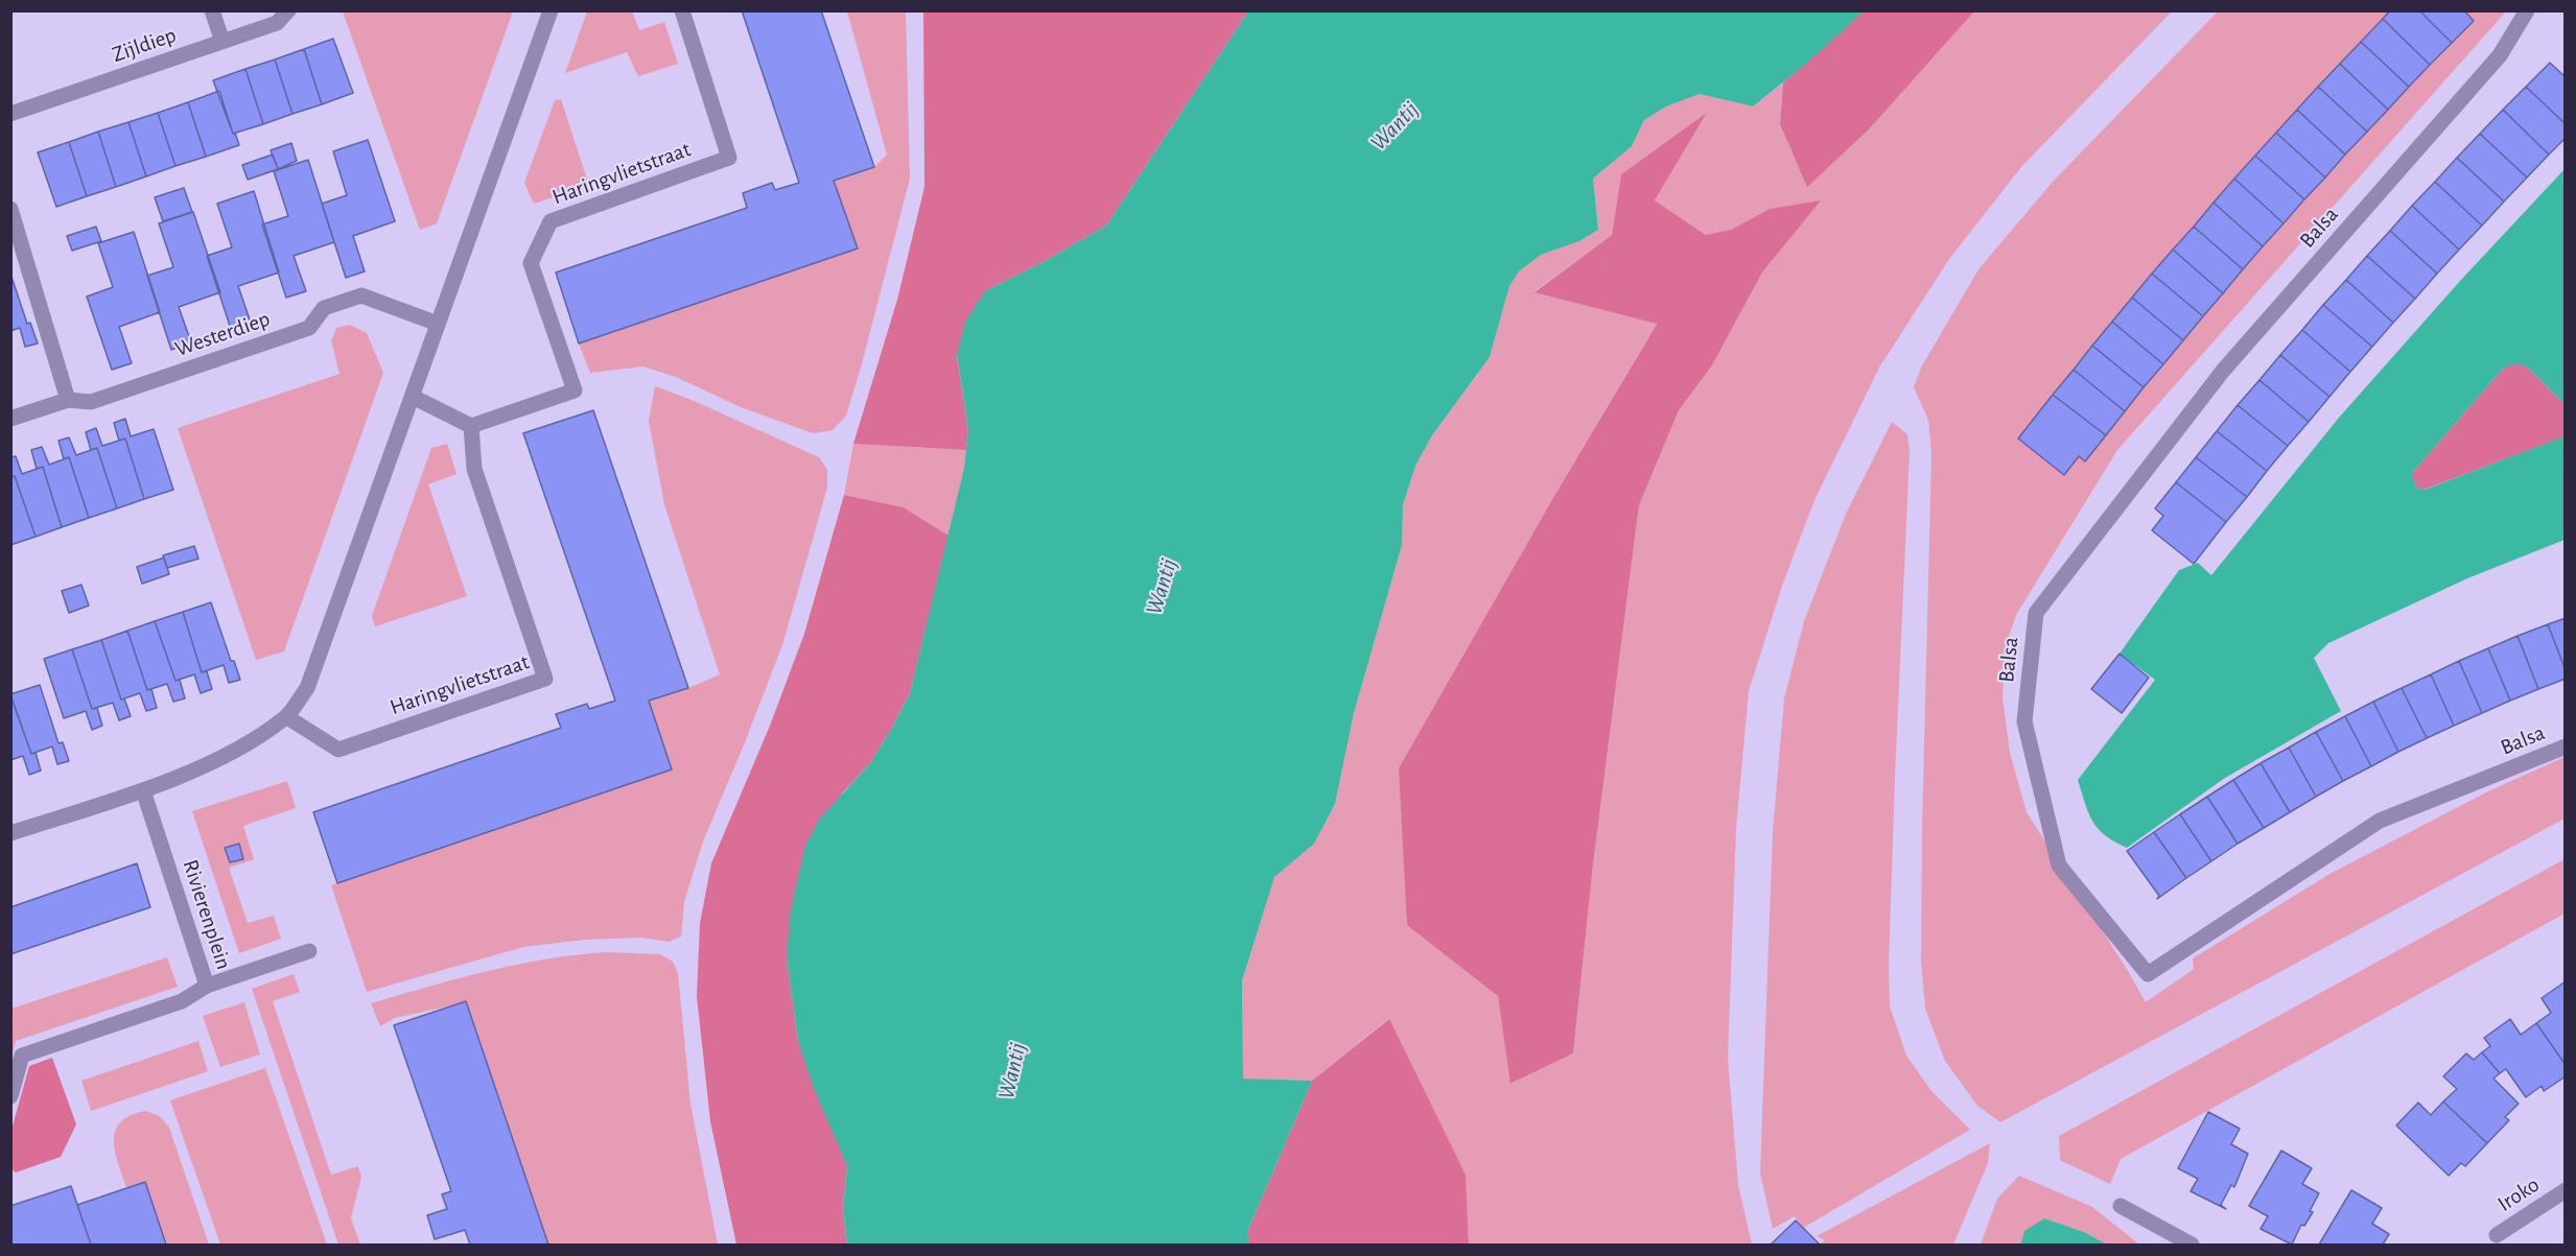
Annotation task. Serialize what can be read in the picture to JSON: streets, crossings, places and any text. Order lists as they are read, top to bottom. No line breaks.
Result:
{"streets":{"street":["Zijldiep","Haringvlietstraat","Balsa","Westerdiep","Rivierenplein","Iroko"]},"water":["Wantij"]}
